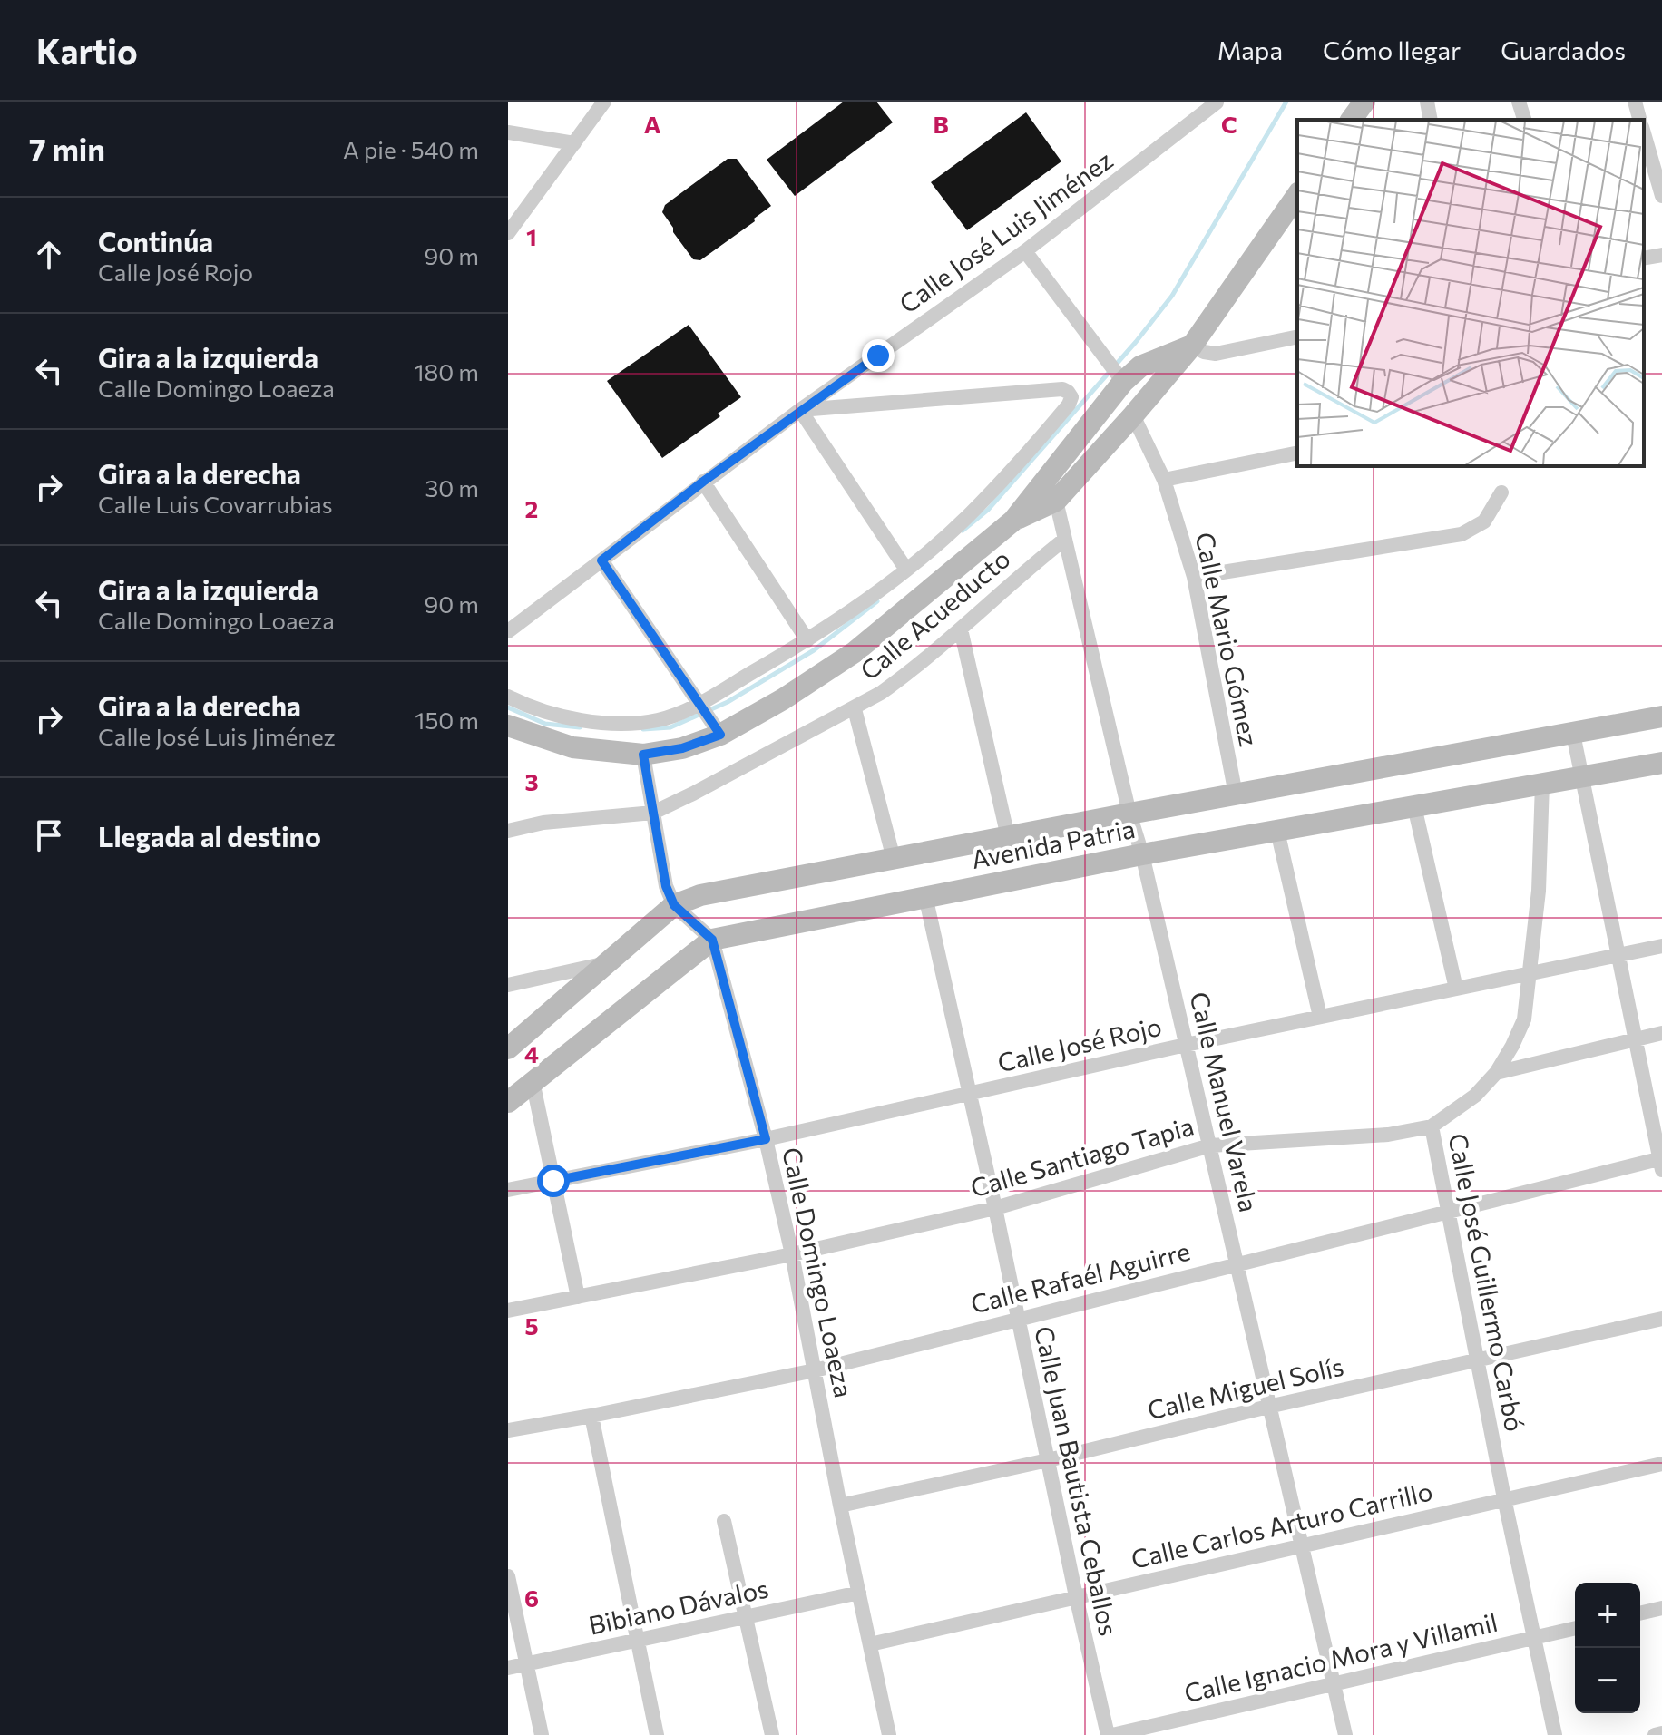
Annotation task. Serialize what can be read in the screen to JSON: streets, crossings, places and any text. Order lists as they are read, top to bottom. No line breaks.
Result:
{"streets":{"street":["Calle José Luis Jiménez","Calle Acueducto","Calle Mario Gómez","Avenida Patria","Calle José Rojo","Calle Manuel Varela","Calle Santiago Tapia","Calle Domingo Loaeza","Calle Rafaél Aguirre","Calle José Guillermo Carbó","Calle Miguel Solís","Calle Juan Bautista Ceballos","Calle Carlos Arturo Carrillo","Bibiano Dávalos","Calle Ignacio Mora y Villamil"]},"crossings":[["Calle Acueducto","Calle Manuel Varela"],["Calle Mario Gómez","Avenida Patria"],["Avenida Patria","Calle Manuel Varela"],["Avenida Patria","Calle Domingo Loaeza"],["Avenida Patria","Calle José Guillermo Carbó"],["Avenida Patria","Calle Juan Bautista Ceballos"],["Calle José Rojo","Calle Manuel Varela"],["Calle José Rojo","Calle Domingo Loaeza"],["Calle José Rojo","Calle José Guillermo Carbó"],["Calle José Rojo","Calle Juan Bautista Ceballos"],["Calle Manuel Varela","Calle Santiago Tapia"],["Calle Manuel Varela","Calle Rafaél Aguirre"],["Calle Manuel Varela","Calle Miguel Solís"],["Calle Manuel Varela","Calle Carlos Arturo Carrillo"],["Calle Manuel Varela","Calle Ignacio Mora y Villamil"],["Calle Santiago Tapia","Calle Domingo Loaeza"],["Calle Santiago Tapia","Calle José Guillermo Carbó"],["Calle Santiago Tapia","Calle Juan Bautista Ceballos"],["Calle Domingo Loaeza","Calle Rafaél Aguirre"],["Calle Domingo Loaeza","Calle Miguel Solís"],["Calle Domingo Loaeza","Calle Carlos Arturo Carrillo"],["Calle Domingo Loaeza","Bibiano Dávalos"],["Calle Rafaél Aguirre","Calle José Guillermo Carbó"],["Calle Rafaél Aguirre","Calle Juan Bautista Ceballos"],["Calle José Guillermo Carbó","Calle Miguel Solís"],["Calle José Guillermo Carbó","Calle Carlos Arturo Carrillo"],["Calle José Guillermo Carbó","Calle Ignacio Mora y Villamil"],["Calle Miguel Solís","Calle Juan Bautista Ceballos"],["Calle Juan Bautista Ceballos","Calle Carlos Arturo Carrillo"],["Calle Juan Bautista Ceballos","Calle Ignacio Mora y Villamil"]],"page":{"header":"Kartio","nav":["Mapa","Cómo llegar","Guardados"],"heading":["7 min","A pie · 540 m"],"list":[["Continúa","Calle José Rojo","90 m"],["Gira a la izquierda","Calle Domingo Loaeza","180 m"],["Gira a la derecha","Calle Luis Covarrubias","30 m"],["Gira a la izquierda","Calle Domingo Loaeza","90 m"],["Gira a la derecha","Calle José Luis Jiménez","150 m"],"Llegada al destino"],"map_buttons":["+","−"]},"grid":{"columns":["A","B","C"],"rows":["1","2","3","4","5","6"]}}
